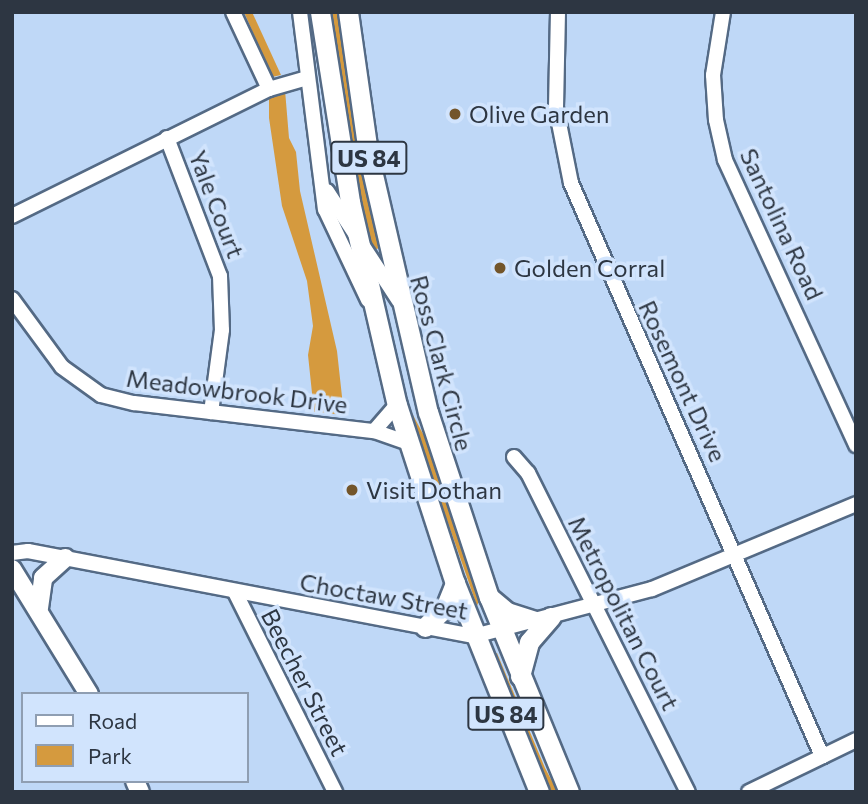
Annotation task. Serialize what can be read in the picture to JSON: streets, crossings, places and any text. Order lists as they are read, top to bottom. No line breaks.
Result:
{"streets":{"highway":["US 84","Ross Clark Circle"],"street":["Yale Court","Santolina Road","Rosemont Drive","Meadowbrook Drive","Choctaw Street","Metropolitan Court","Beecher Street"]},"crossings":[["US 84","Meadowbrook Drive"],["US 84","Choctaw Street"],["Yale Court","Meadowbrook Drive"],["Ross Clark Circle","Choctaw Street"],["Rosemont Drive","Choctaw Street"],["Choctaw Street","Metropolitan Court"],["Choctaw Street","Beecher Street"]],"places":["Olive Garden","Golden Corral","Visit Dothan"],"legend":["Road","Park"]}
